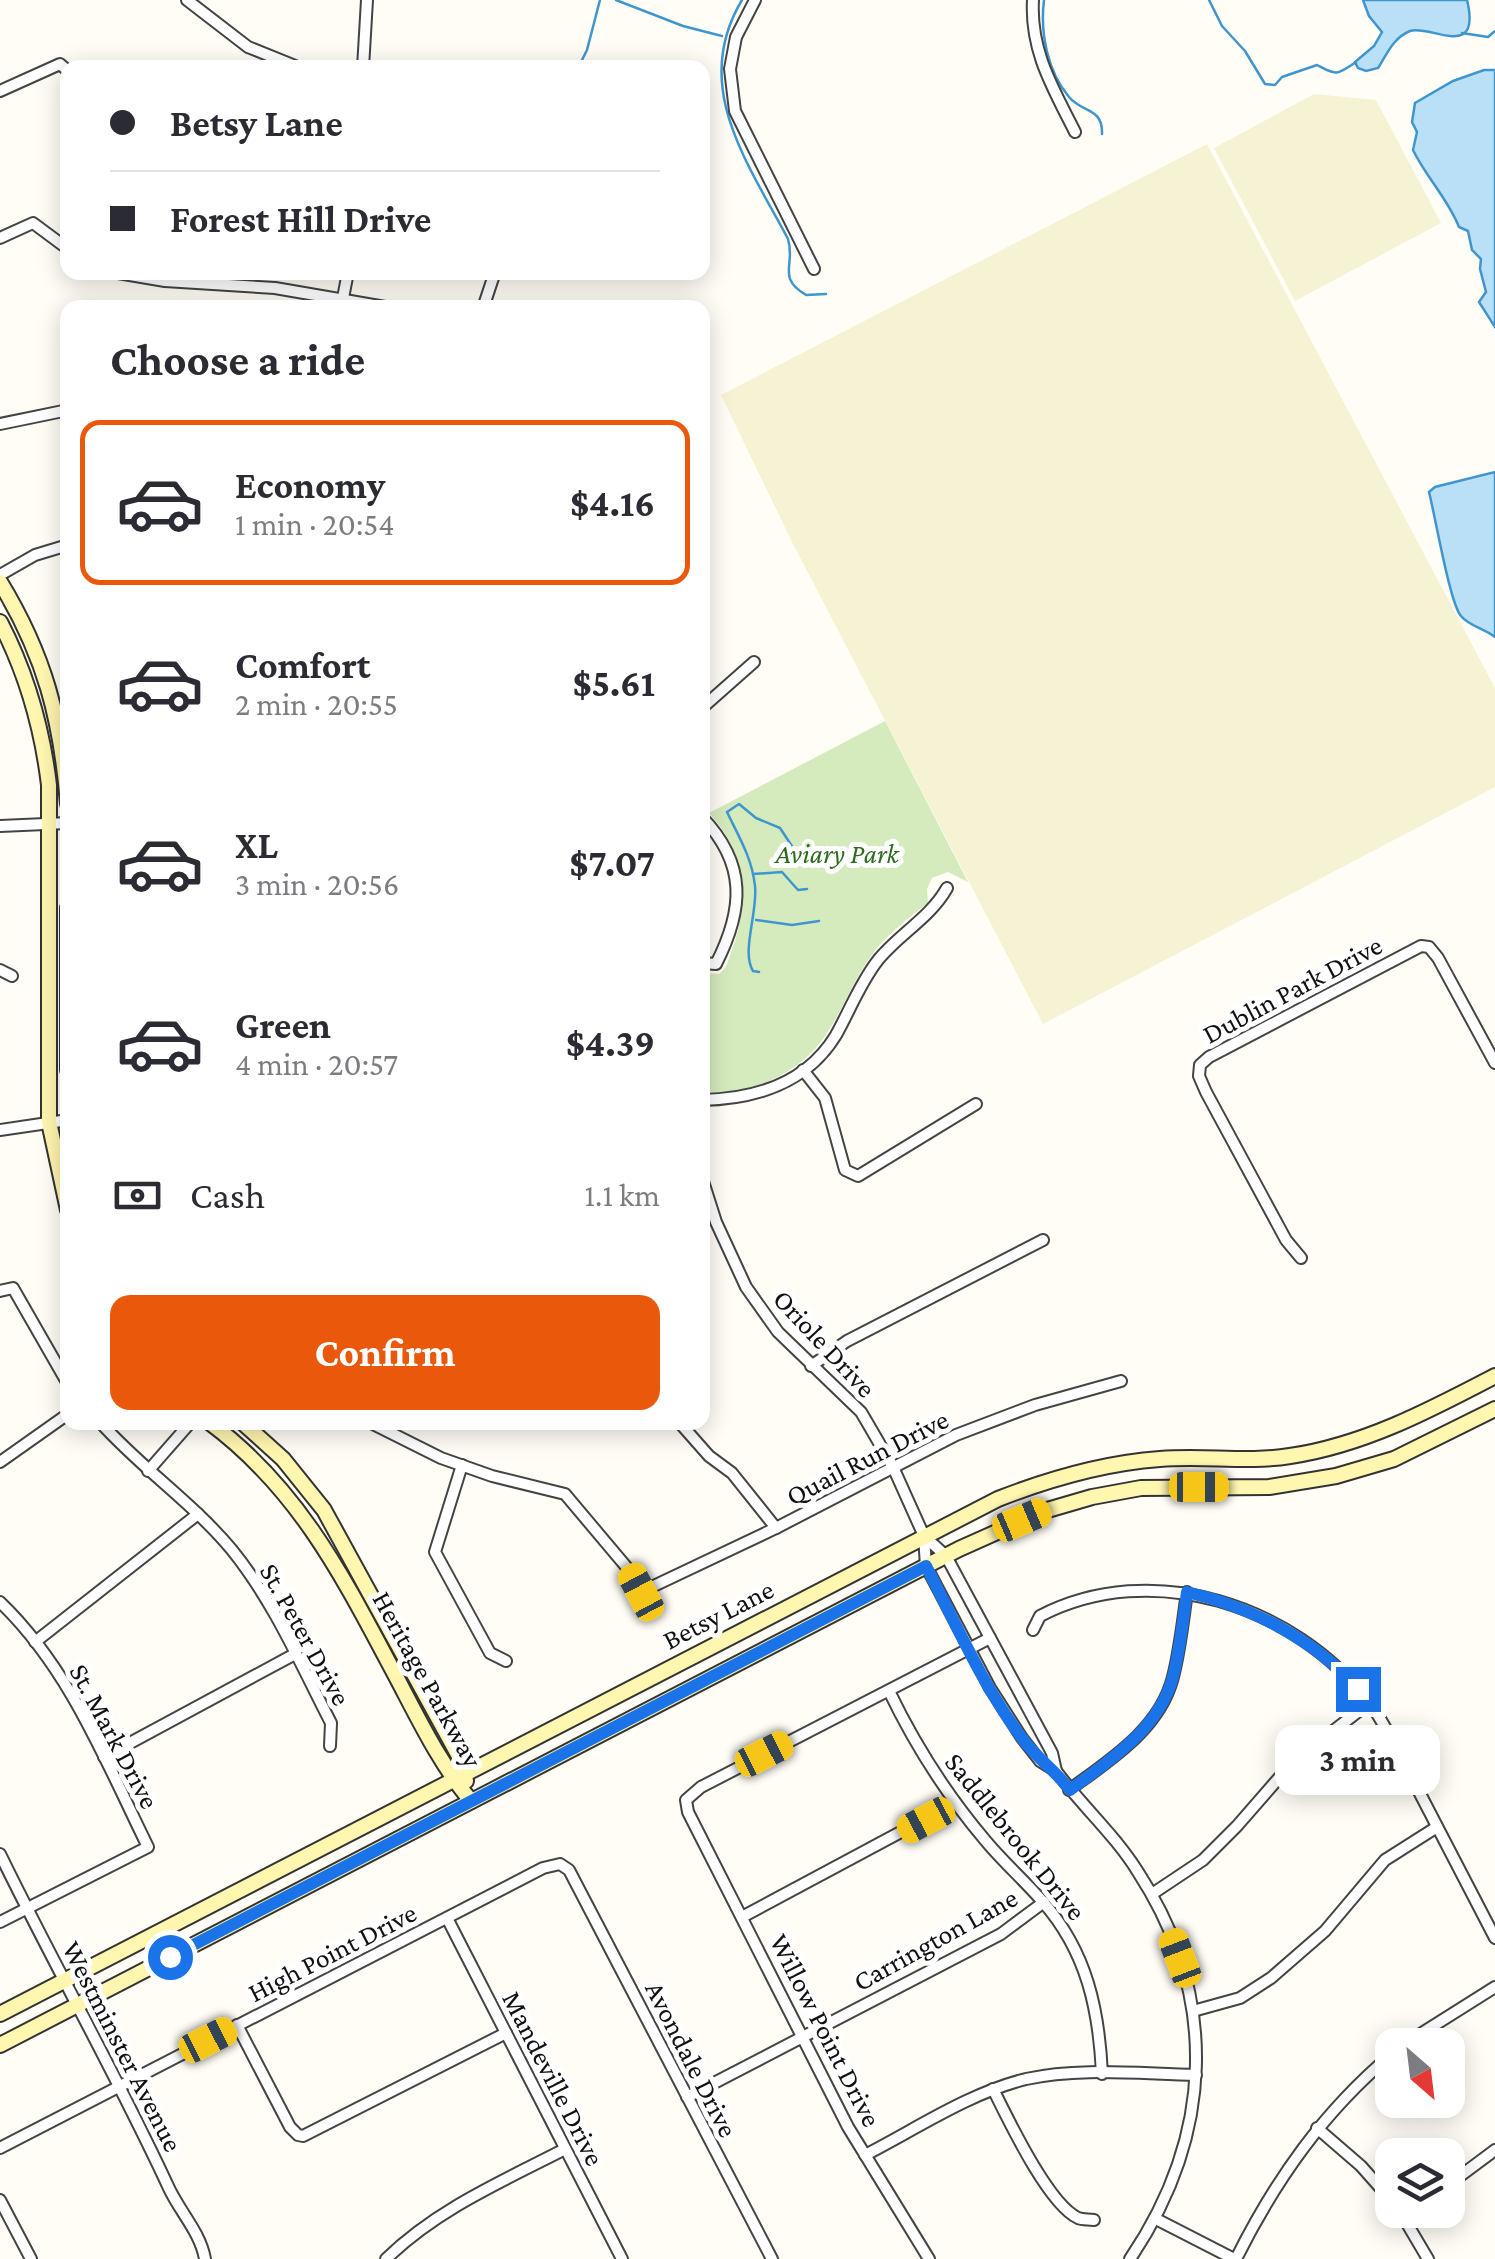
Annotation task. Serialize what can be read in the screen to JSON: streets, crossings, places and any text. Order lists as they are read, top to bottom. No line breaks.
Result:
{"streets":{"main road":["Betsy Lane","Heritage Parkway"],"street":["Dublin Park Drive","Oriole Drive","Quail Run Drive","St. Peter Drive","St. Mark Drive","Saddlebrook Drive","Carrington Lane","High Point Drive","Willow Point Drive","Westminster Avenue","Avondale Drive","Mandeville Drive"]},"crossings":[["Oriole Drive","Quail Run Drive"],["Oriole Drive","Betsy Lane"],["Betsy Lane","Heritage Parkway"],["Betsy Lane","Westminster Avenue"],["St. Mark Drive","Westminster Avenue"],["Saddlebrook Drive","Carrington Lane"],["Saddlebrook Drive","Willow Point Drive"],["Carrington Lane","Willow Point Drive"],["Carrington Lane","Avondale Drive"],["High Point Drive","Westminster Avenue"],["High Point Drive","Avondale Drive"],["High Point Drive","Mandeville Drive"]],"parks":["Aviary Park"],"north":"bottom right","page":{"banner":["Betsy Lane","Forest Hill Drive"],"heading":"Choose a ride","list":[{"name":"Economy","note":"1 min · 20:54","value":"$4.16"},{"name":"Comfort","note":"2 min · 20:55","value":"$5.61"},{"name":"XL","note":"3 min · 20:56","value":"$7.07"},{"name":"Green","note":"4 min · 20:57","value":"$4.39"}],"pay":["Cash","1.1 km"],"buttons":"Confirm","bubble":"3 min"}}
